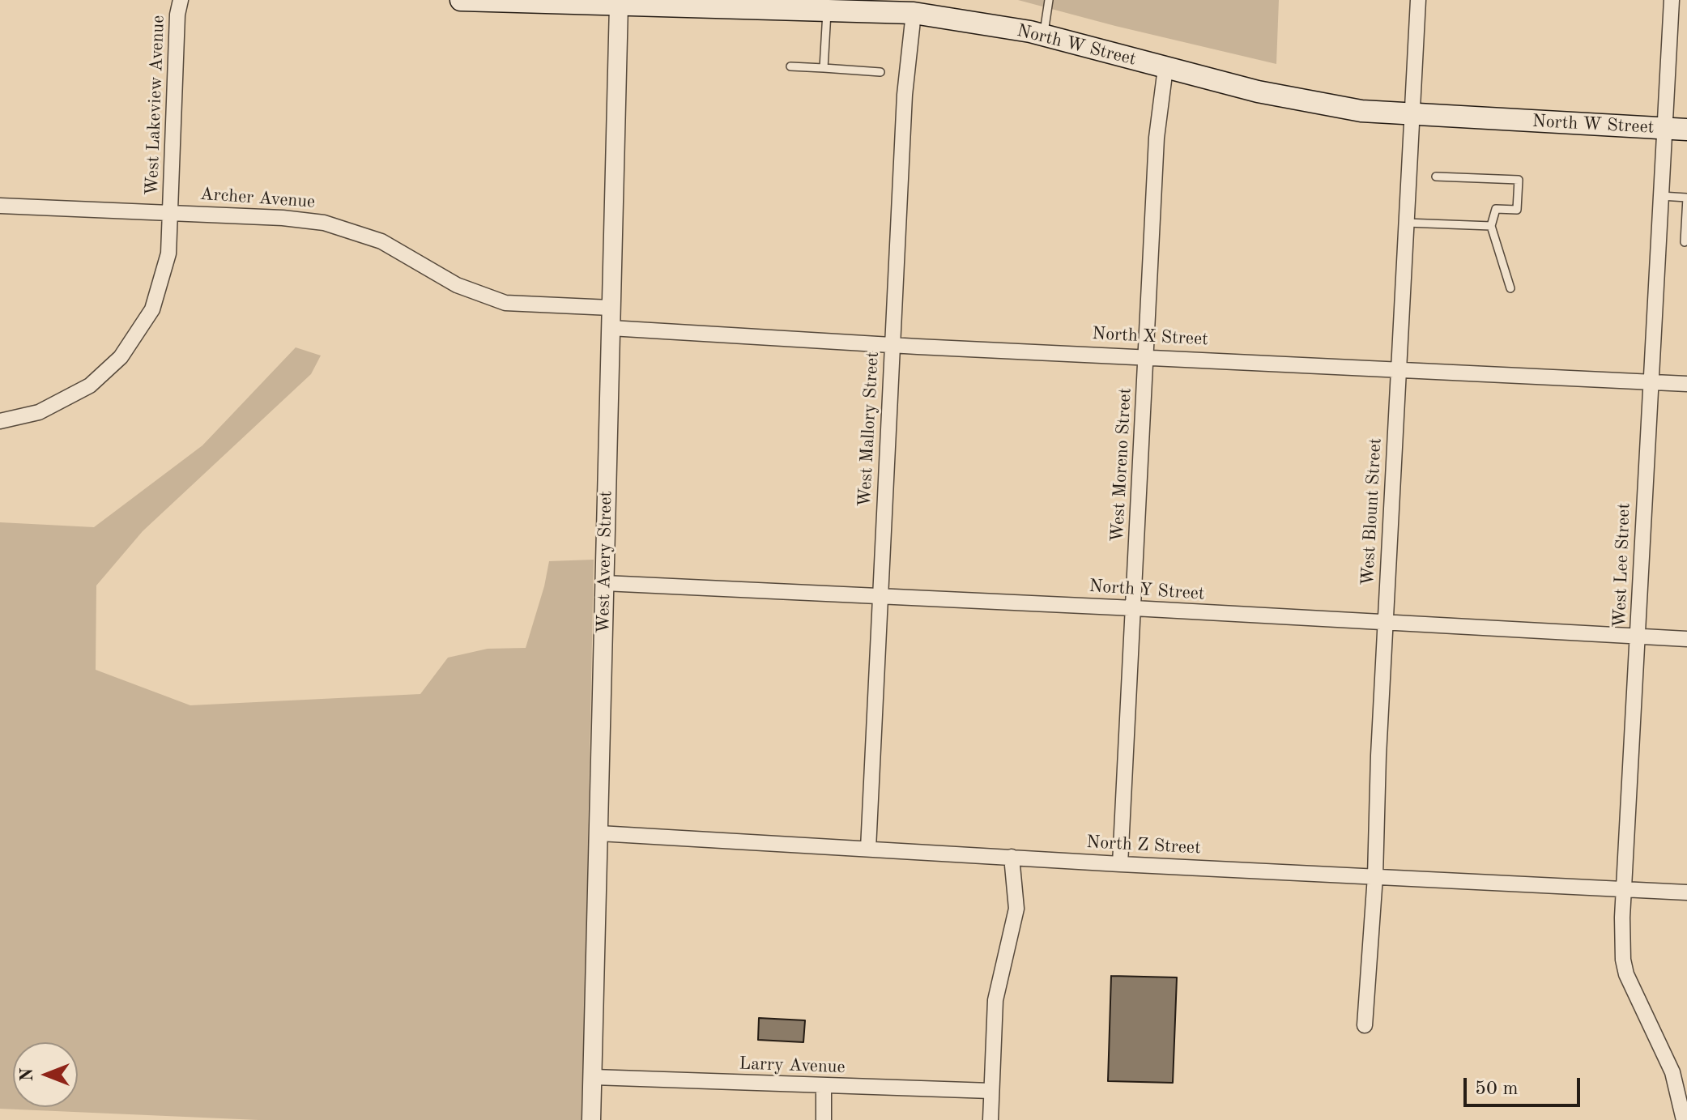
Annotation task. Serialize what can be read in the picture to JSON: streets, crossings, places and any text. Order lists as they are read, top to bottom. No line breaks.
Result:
{"streets":{"main road":["North W Street"],"street":["West Lakeview Avenue","Archer Avenue","North X Street","West Mallory Street","West Moreno Street","West Blount Street","West Avery Street","West Lee Street","North Y Street","North Z Street","Larry Avenue"]},"crossings":[["North W Street","West Mallory Street"],["North W Street","West Moreno Street"],["North W Street","West Blount Street"],["North W Street","West Avery Street"],["North W Street","West Lee Street"],["West Lakeview Avenue","Archer Avenue"],["Archer Avenue","West Avery Street"],["North X Street","West Mallory Street"],["North X Street","West Moreno Street"],["North X Street","West Blount Street"],["North X Street","West Avery Street"],["North X Street","West Lee Street"],["West Mallory Street","North Y Street"],["West Mallory Street","North Z Street"],["West Moreno Street","North Y Street"],["West Moreno Street","North Z Street"],["West Blount Street","North Y Street"],["West Blount Street","North Z Street"],["West Avery Street","North Y Street"],["West Avery Street","North Z Street"],["West Avery Street","Larry Avenue"],["West Lee Street","North Y Street"],["West Lee Street","North Z Street"]],"scale_bar":"50 m","north":"left"}
